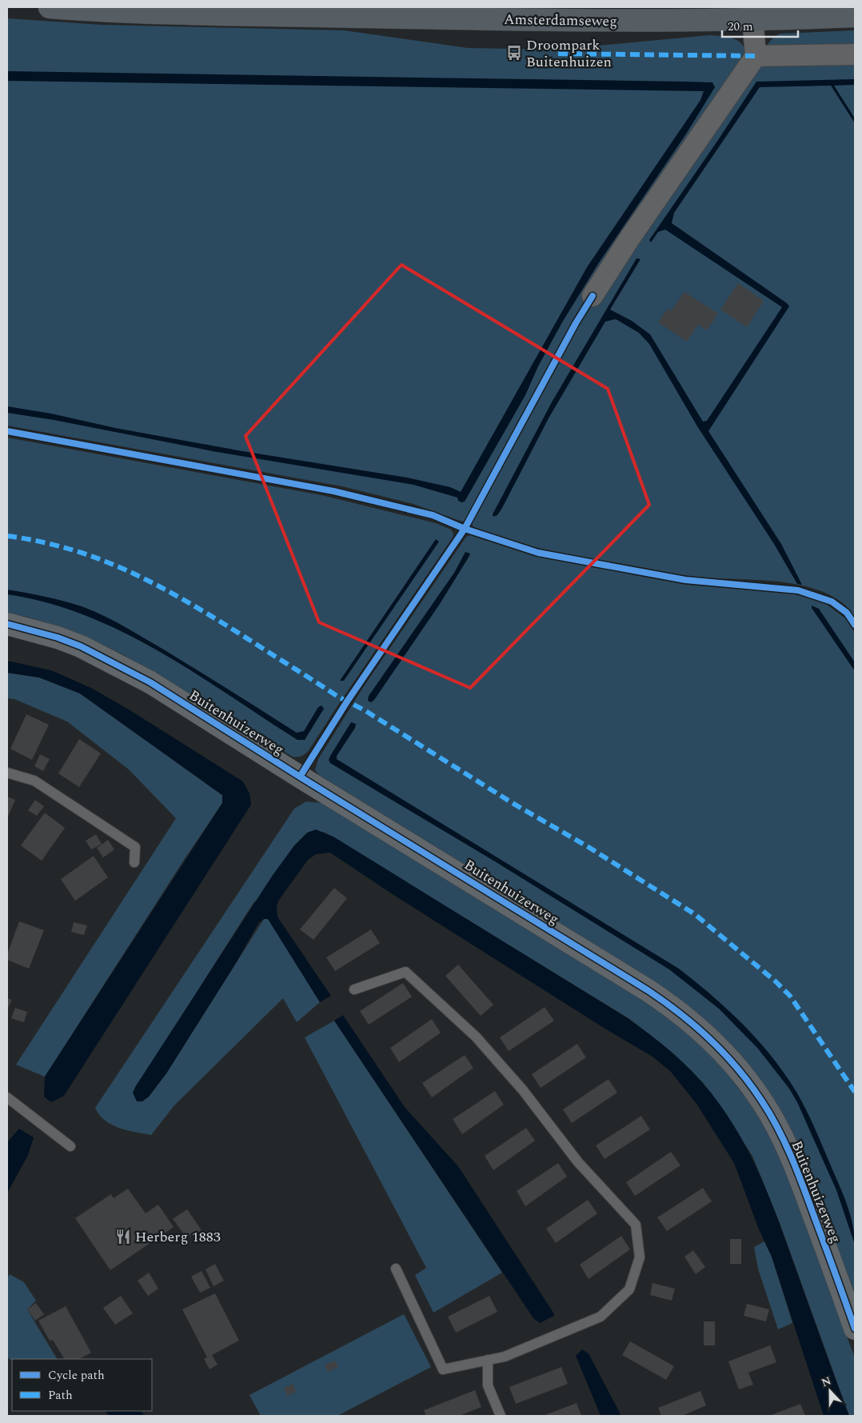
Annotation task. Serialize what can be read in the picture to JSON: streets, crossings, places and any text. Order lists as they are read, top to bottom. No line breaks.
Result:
{"streets":{"main road":["Amsterdamseweg"],"street":["Buitenhuizerweg"]},"places":{"bus stop":["Droompark Buitenhuizen"],"restaurant":["Herberg 1883"]},"legend":["Cycle path","Path"],"scale_bar":"20 m","north":"top"}
